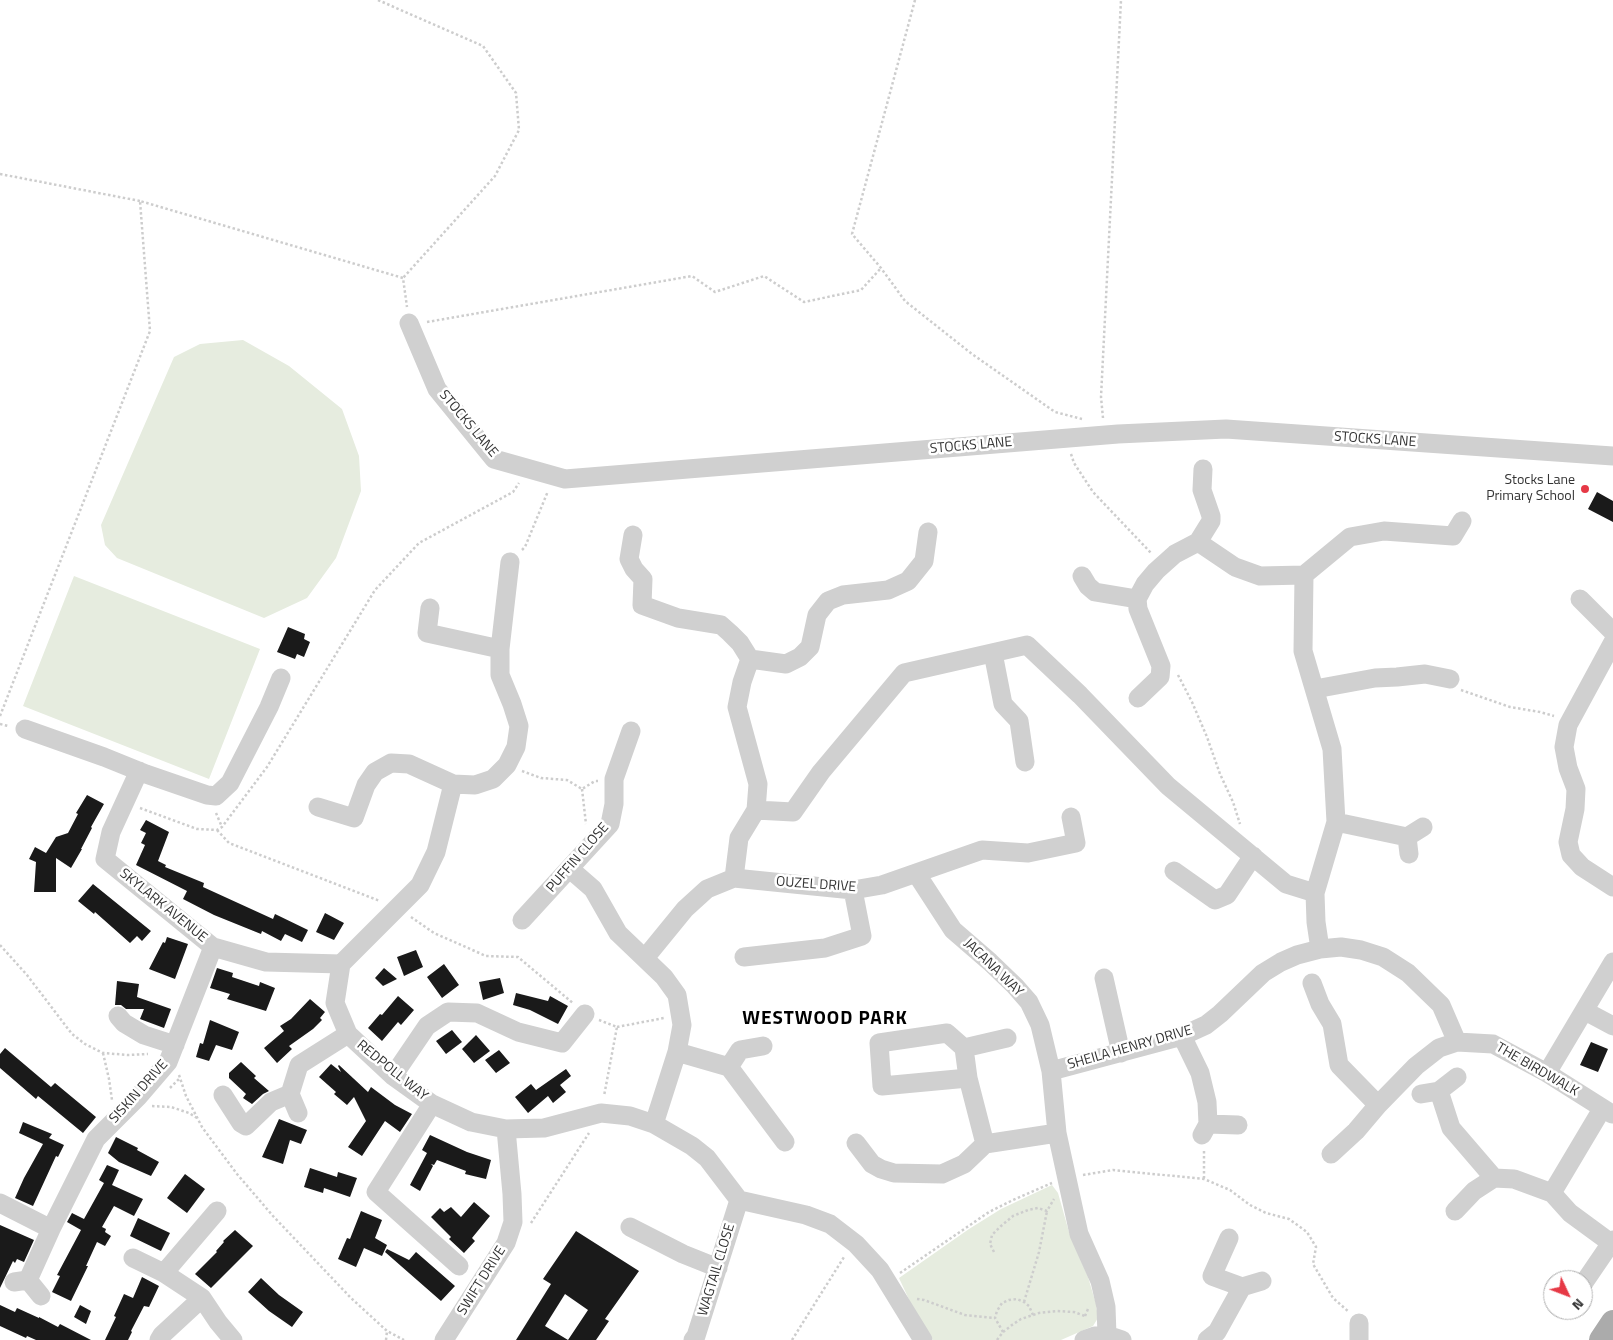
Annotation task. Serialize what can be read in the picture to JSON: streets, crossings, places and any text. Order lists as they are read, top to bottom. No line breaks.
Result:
{"streets":{"street":["STOCKS LANE","PUFFIN CLOSE","OUZEL DRIVE","SKYLARK AVENUE","JACANA WAY","SHEILA HENRY DRIVE","THE BIRDWALK","REDPOLL WAY","SISKIN DRIVE","WAGTAIL CLOSE","SWIFT DRIVE"]},"crossings":[["OUZEL DRIVE","JACANA WAY"],["SKYLARK AVENUE","REDPOLL WAY"],["SKYLARK AVENUE","SISKIN DRIVE"],["JACANA WAY","SHEILA HENRY DRIVE"],["SHEILA HENRY DRIVE","THE BIRDWALK"],["REDPOLL WAY","WAGTAIL CLOSE"],["REDPOLL WAY","SWIFT DRIVE"]],"districts":["WESTWOOD PARK"],"places":["Stocks Lane Primary School"],"north":"bottom right"}
